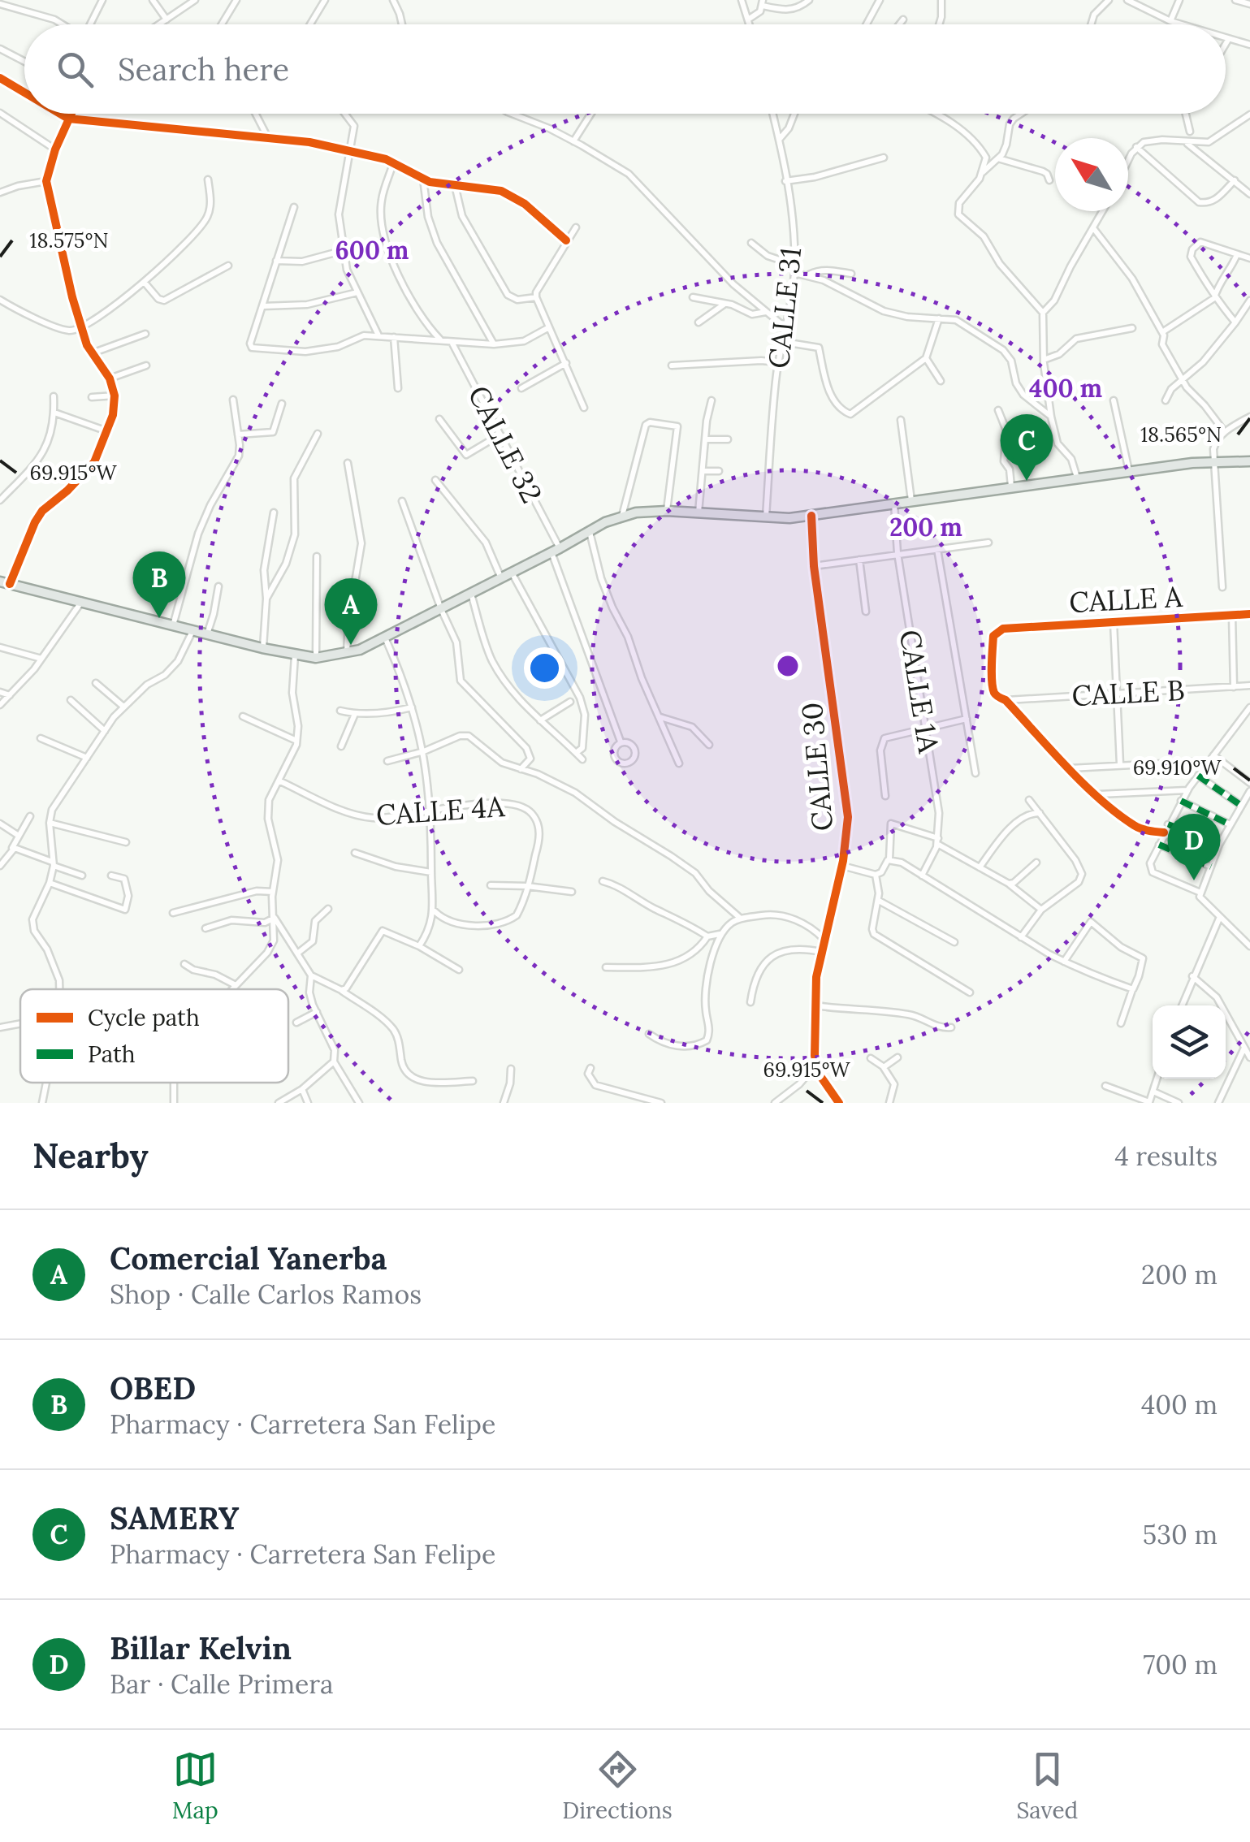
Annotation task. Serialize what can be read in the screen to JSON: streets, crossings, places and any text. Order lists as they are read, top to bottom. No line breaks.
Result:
{"streets":{"street":["CALLE 31","CALLE 32","CALLE A","CALLE 1A","CALLE B","CALLE 30","CALLE 4A"]},"crossings":[["CALLE A","CALLE B"]],"legend":["Cycle path","Path"],"north":"top left","page":{"search":"Search here","pins":["C","B","A","D"],"heading":["Nearby","4 results"],"list":[{"mark":"A","name":"Comercial Yanerba","note":"Shop · Calle Carlos Ramos","value":"200 m"},{"mark":"B","name":"OBED","note":"Pharmacy · Carretera San Felipe","value":"400 m"},{"mark":"C","name":"SAMERY","note":"Pharmacy · Carretera San Felipe","value":"530 m"},{"mark":"D","name":"Billar Kelvin","note":"Bar · Calle Primera","value":"700 m"}],"nav":["Map","Directions","Saved"]},"coordinates":["18.575°N","18.565°N","69.915°W","69.910°W"],"rings":["600 m","400 m","200 m"]}
